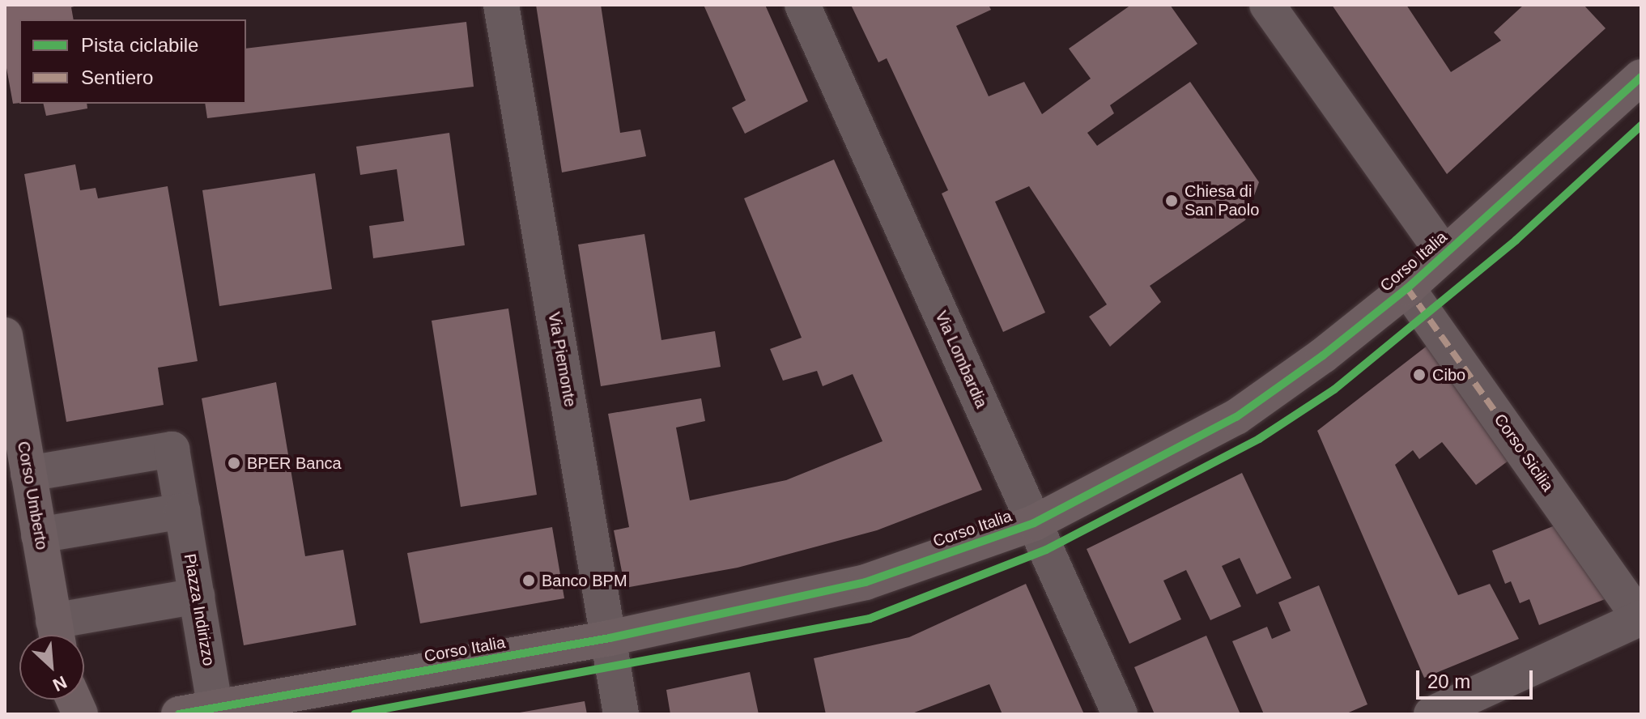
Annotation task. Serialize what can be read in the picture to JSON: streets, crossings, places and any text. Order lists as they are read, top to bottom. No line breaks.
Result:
{"streets":{"street":["Corso Italia","Via Piemonte","Via Lombardia","Corso Sicilia","Corso Umberto","Piazza Indirizzo"]},"crossings":[["Corso Italia","Via Piemonte"],["Corso Italia","Via Lombardia"],["Corso Italia","Corso Sicilia"],["Corso Italia","Piazza Indirizzo"],["Corso Umberto","Piazza Indirizzo"]],"places":["Chiesa di San Paolo","Cibo","BPER Banca","Banco BPM"],"legend":["Pista ciclabile","Sentiero"],"scale_bar":"20 m","north":"bottom right"}
